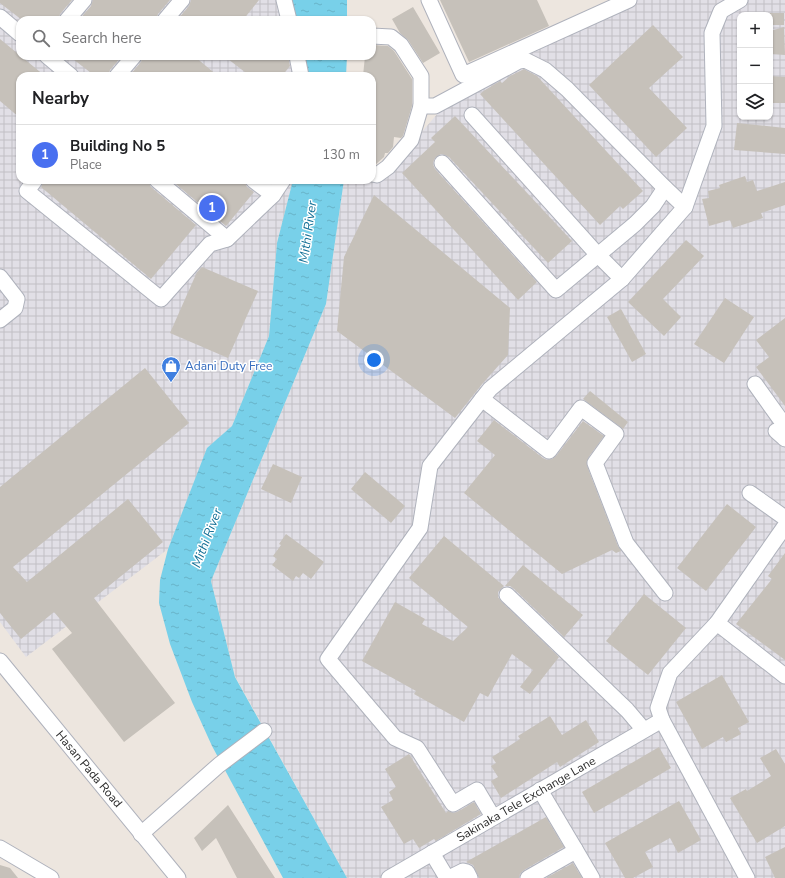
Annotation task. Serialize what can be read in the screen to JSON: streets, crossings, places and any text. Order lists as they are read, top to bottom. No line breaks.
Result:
{"streets":{"street":["Hasan Pada Road","Sakinaka Tele Exchange Lane"]},"water":["Mithi River"],"places":{"shop":["Adani Duty Free"]},"page":{"map_buttons":["+","−"],"search":"Search here","heading":"Nearby","list":[{"mark":"1","name":"Building No 5","note":"Place","value":"130 m"}],"pins":"1"}}
